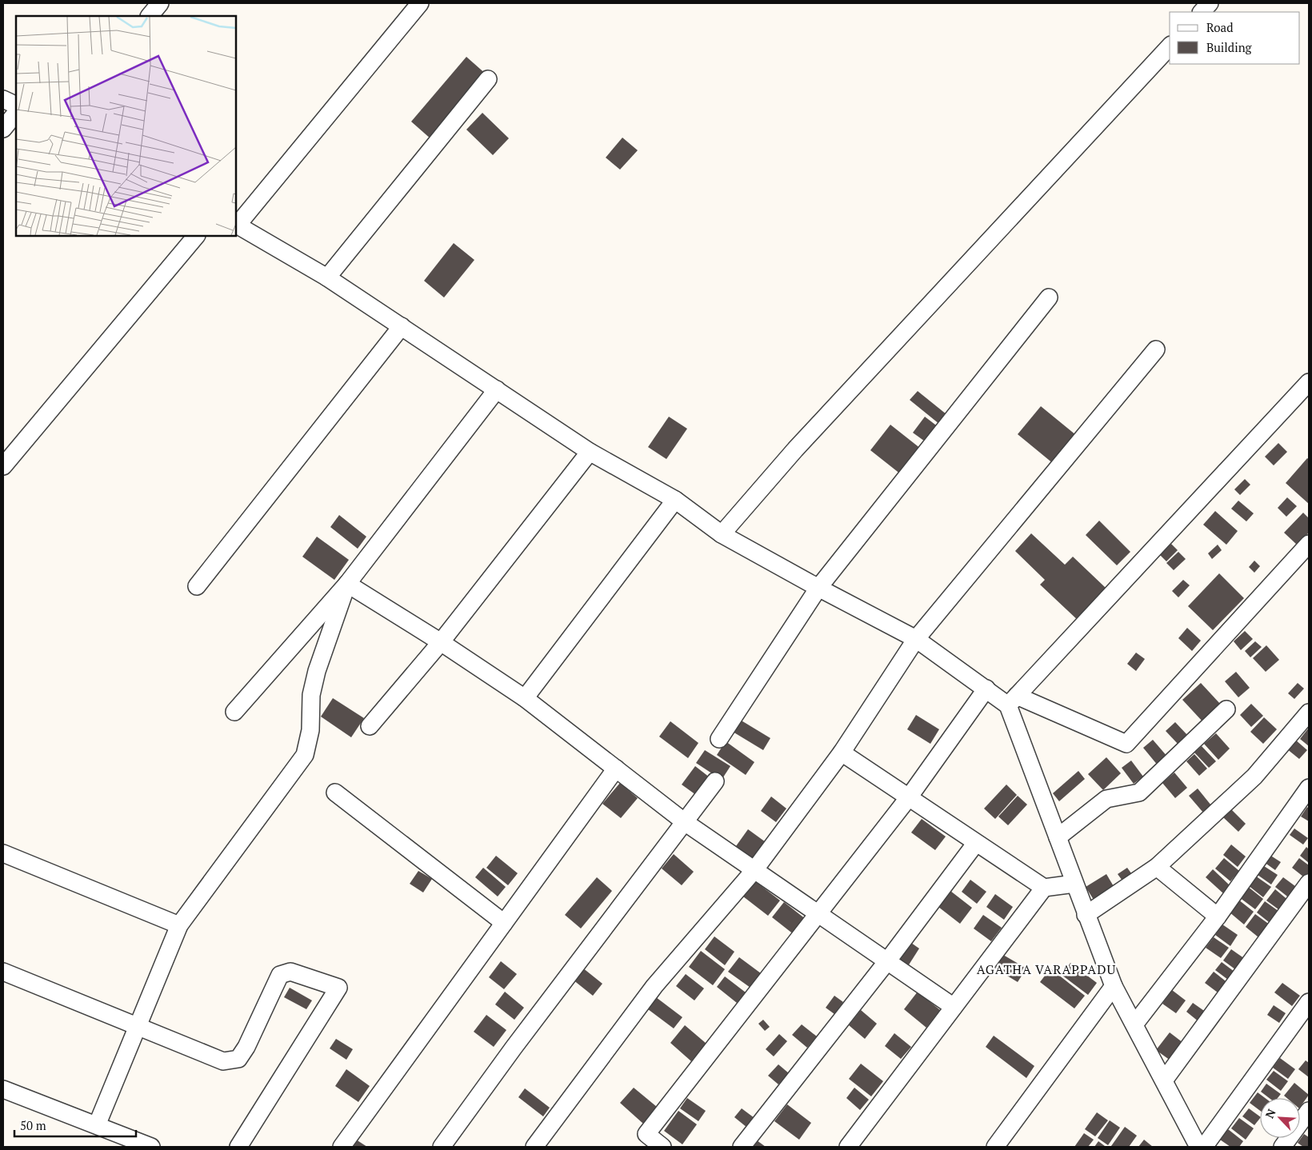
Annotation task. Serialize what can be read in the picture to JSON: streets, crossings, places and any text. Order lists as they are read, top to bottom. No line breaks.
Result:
{"districts":["AGATHA VARAPPADU"],"legend":["Road","Building"],"scale_bar":"50 m","north":"top left"}
